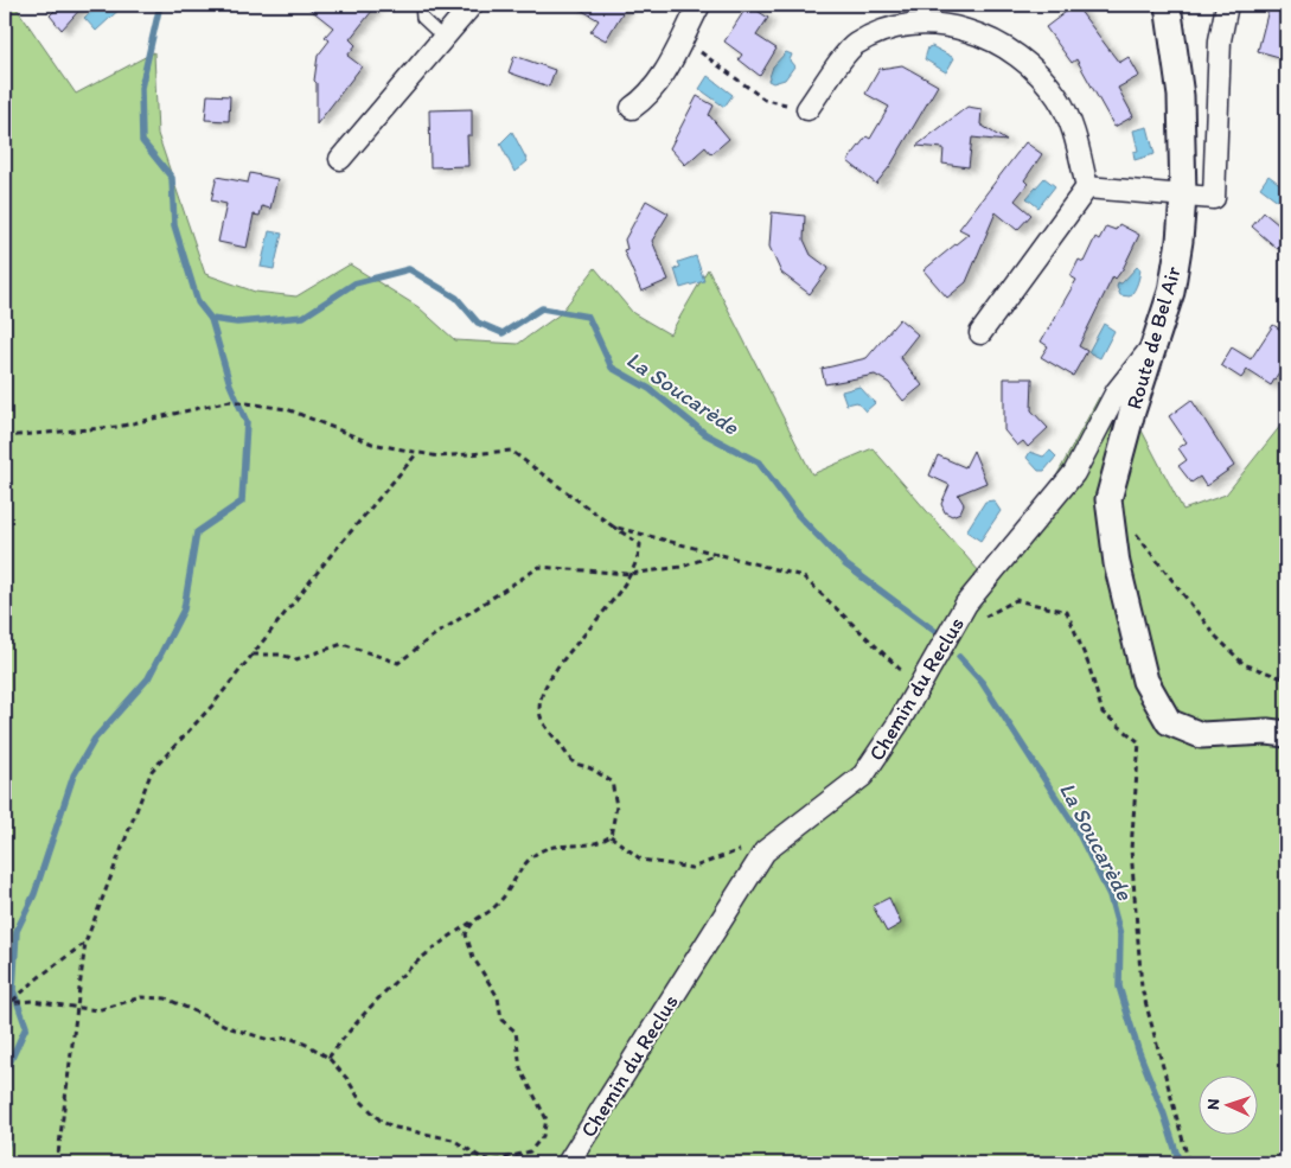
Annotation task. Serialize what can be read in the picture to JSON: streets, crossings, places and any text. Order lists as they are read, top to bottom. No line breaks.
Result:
{"streets":{"street":["Route de Bel Air","Chemin du Reclus"]},"crossings":[["Route de Bel Air","Chemin du Reclus"]],"water":["La Soucarède"],"north":"left"}
